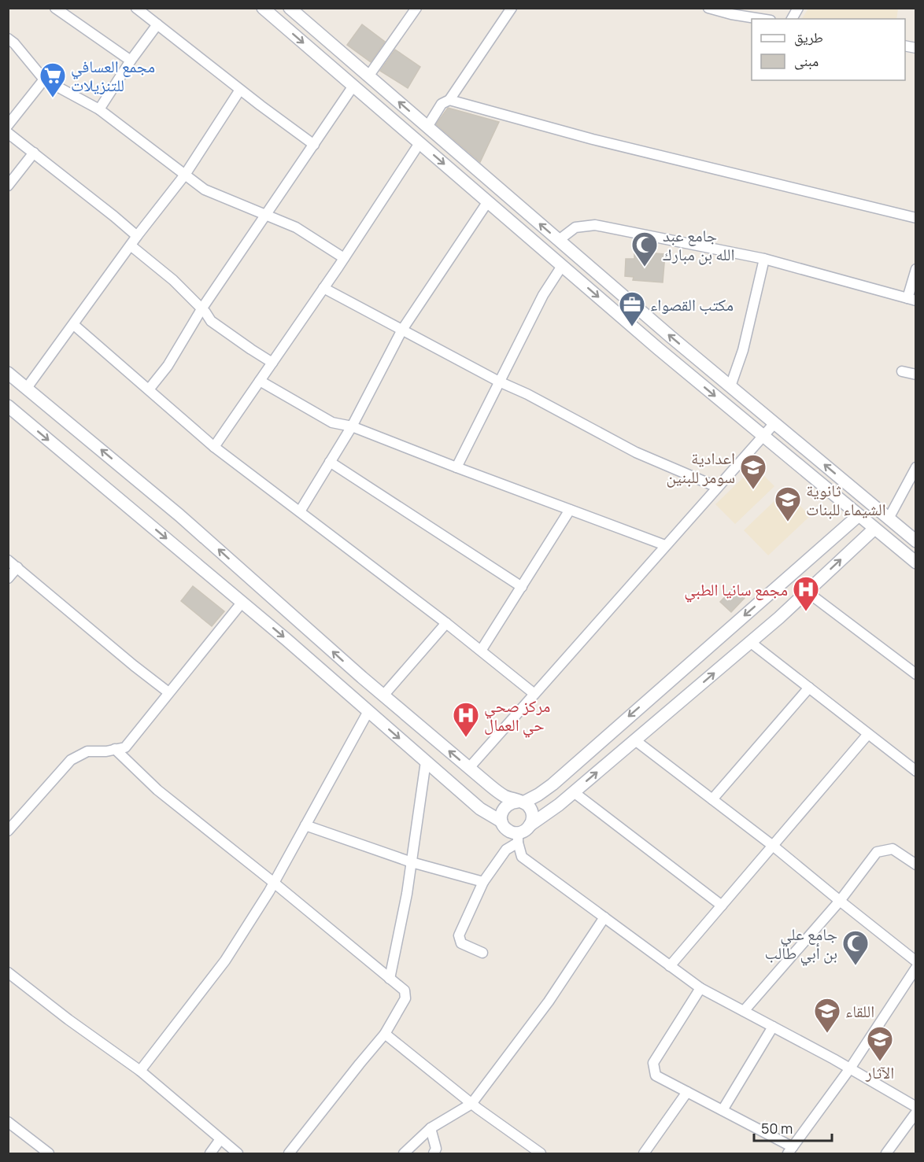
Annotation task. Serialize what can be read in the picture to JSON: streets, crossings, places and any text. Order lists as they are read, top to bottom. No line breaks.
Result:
{"places":{"supermarket":["مجمع العسافي للتنزيلات"],"mosque":["جامع عبد الله بن مبارك","جامع علي بن أبي طالب"],"office":["مكتب القصواء"],"school or university":["اعدادية سومر للبنين","ثانوية الشيماء للبنات","اللقاء","الآثار"],"hospital":["مجمع سانيا الطبي","مركز صحي حي العمال"]},"legend":["طريق","مبنى"],"scale_bar":"50 m"}
